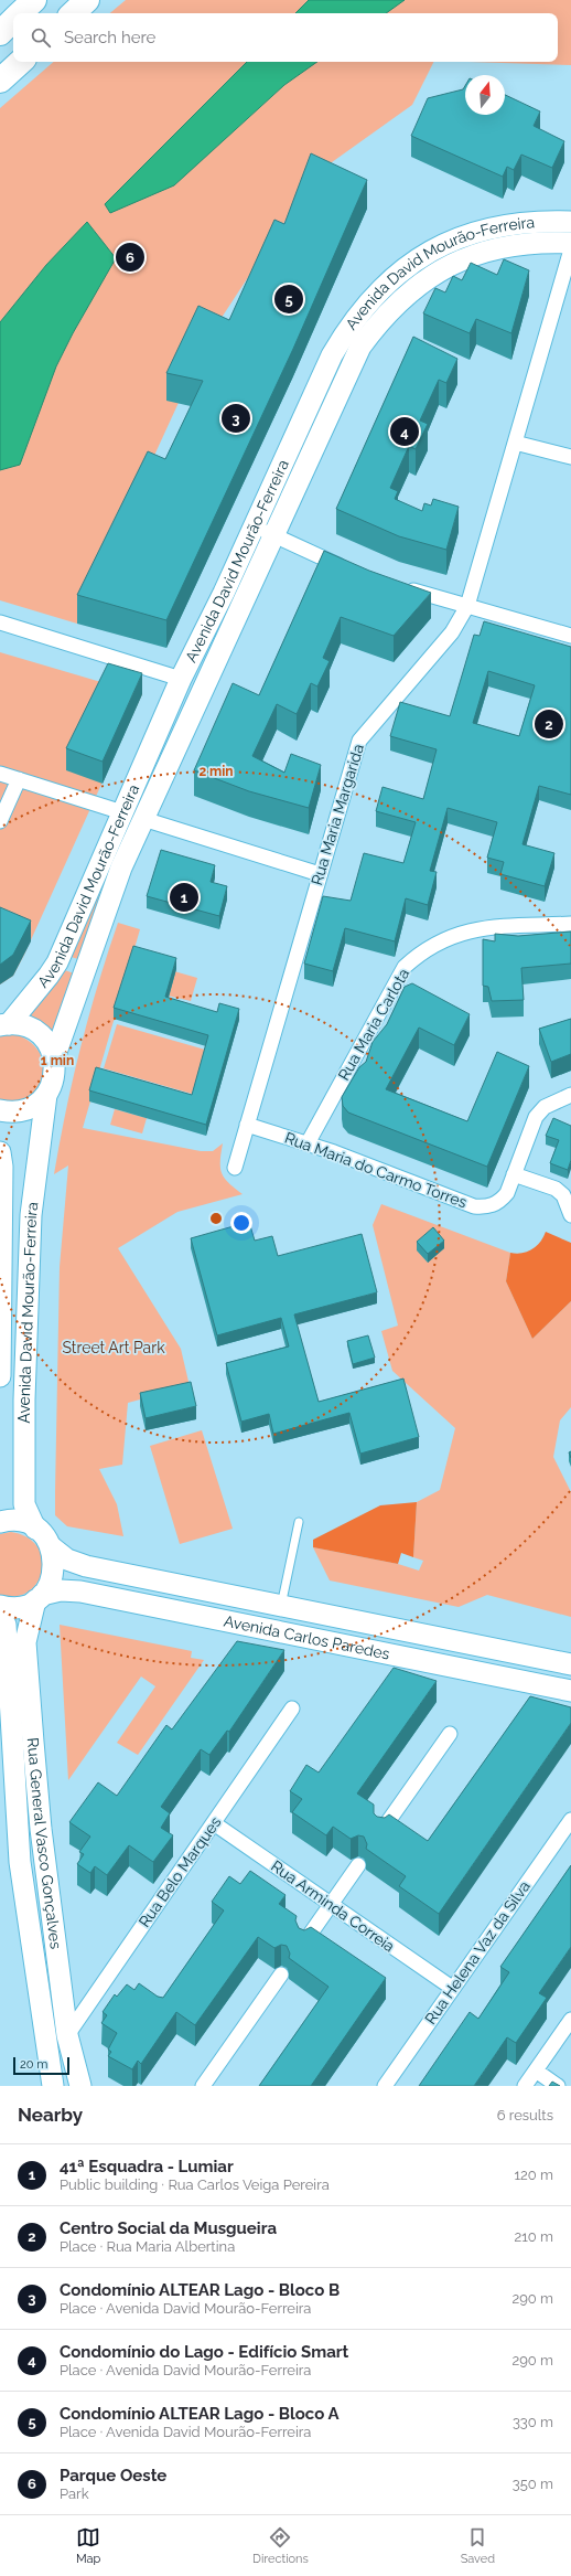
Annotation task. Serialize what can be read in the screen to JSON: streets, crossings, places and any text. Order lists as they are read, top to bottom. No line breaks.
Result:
{"streets":{"street":["Avenida David Mourão-Ferreira","Rua Maria Margarida","Rua Maria Carlota","Rua Maria do Carmo Torres","Avenida Carlos Paredes","Rua General Vasco Gonçalves","Rua Belo Marques","Rua Arminda Correia","Rua Helena Vaz da Silva"]},"crossings":[["Avenida David Mourão-Ferreira","Avenida Carlos Paredes"],["Rua Maria Margarida","Rua Maria do Carmo Torres"],["Rua Maria Carlota","Rua Maria do Carmo Torres"],["Avenida Carlos Paredes","Rua General Vasco Gonçalves"],["Rua General Vasco Gonçalves","Rua Belo Marques"],["Rua Belo Marques","Rua Arminda Correia"],["Rua Arminda Correia","Rua Helena Vaz da Silva"]],"parks":["Street Art Park"],"scale_bar":"20 m","north":"top","page":{"search":"Search here","pins":["6","5","3","4","2","1"],"scale":"20 m","heading":["Nearby","6 results"],"list":[{"mark":"1","name":"41ª Esquadra - Lumiar","note":"Public building · Rua Carlos Veiga Pereira","value":"120 m"},{"mark":"2","name":"Centro Social da Musgueira","note":"Place · Rua Maria Albertina","value":"210 m"},{"mark":"3","name":"Condomínio ALTEAR Lago - Bloco B","note":"Place · Avenida David Mourão-Ferreira","value":"290 m"},{"mark":"4","name":"Condomínio do Lago - Edifício Smart","note":"Place · Avenida David Mourão-Ferreira","value":"290 m"},{"mark":"5","name":"Condomínio ALTEAR Lago - Bloco A","note":"Place · Avenida David Mourão-Ferreira","value":"330 m"},{"mark":"6","name":"Parque Oeste","note":"Park","value":"350 m"}],"nav":["Map","Directions","Saved"]},"rings":["2 min","1 min"]}
